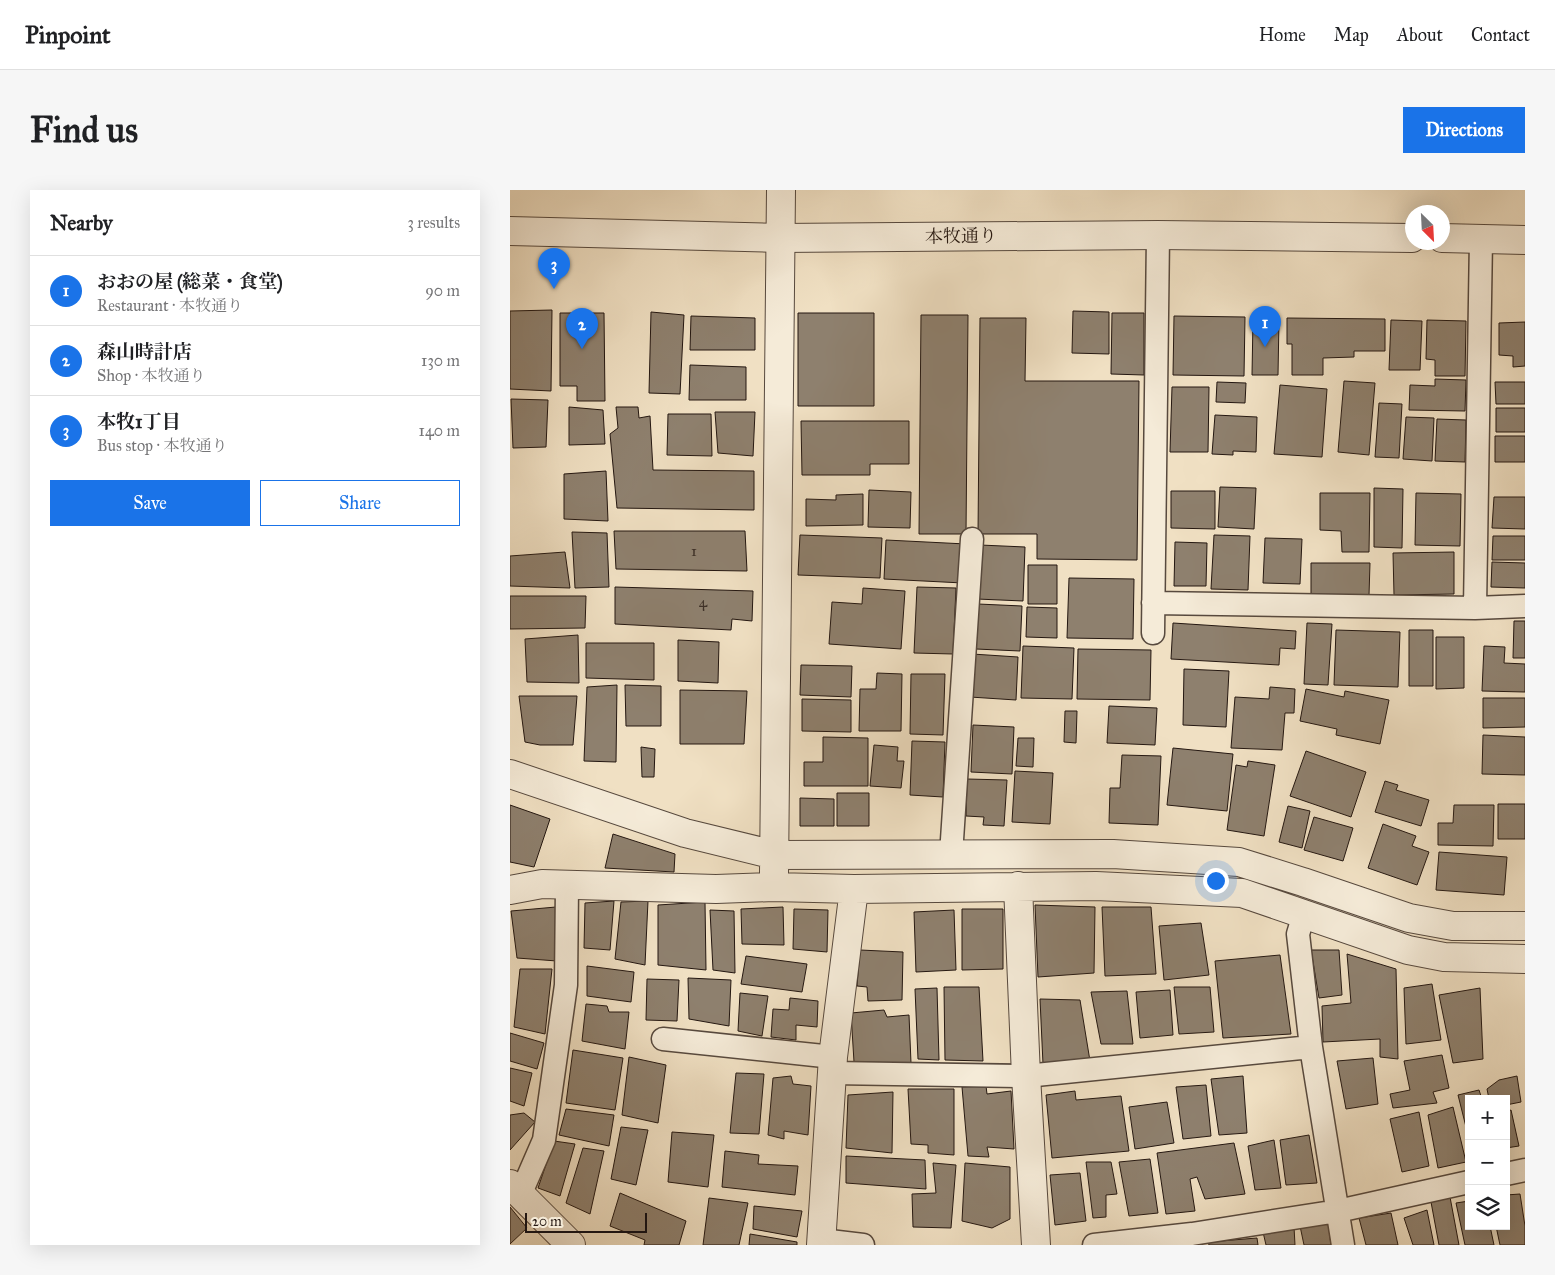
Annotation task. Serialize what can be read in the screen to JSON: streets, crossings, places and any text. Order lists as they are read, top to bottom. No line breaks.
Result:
{"streets":{"street":["本牧通り"]},"house_numbers":["1","4"],"scale_bar":"20 m","north":"bottom right","page":{"header":"Pinpoint","nav":["Home","Map","About","Contact"],"buttons":["Directions",["Save","Share"]],"title":"Find us","heading":["Nearby","3 results"],"pins":["3","1","2"],"list":[{"mark":"1","name":"おおの屋 (総菜・食堂)","note":"Restaurant · 本牧通り","value":"90 m"},{"mark":"2","name":"森山時計店","note":"Shop · 本牧通り","value":"130 m"},{"mark":"3","name":"本牧1丁目","note":"Bus stop · 本牧通り","value":"140 m"}],"map_buttons":["+","−"],"scale":"20 m"}}
